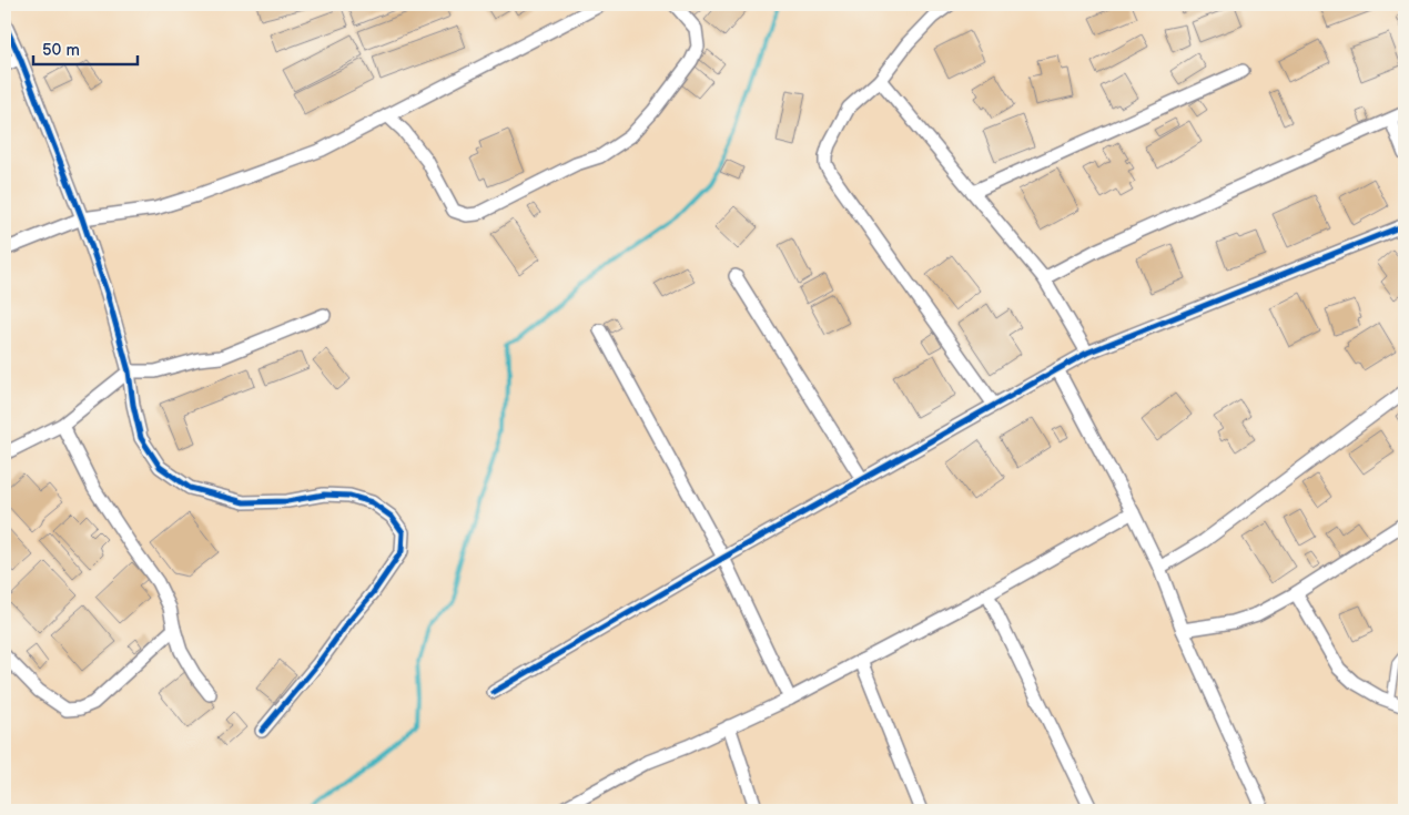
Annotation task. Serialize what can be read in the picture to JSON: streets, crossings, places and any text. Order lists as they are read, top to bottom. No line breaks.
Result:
{"scale_bar":"50 m"}
